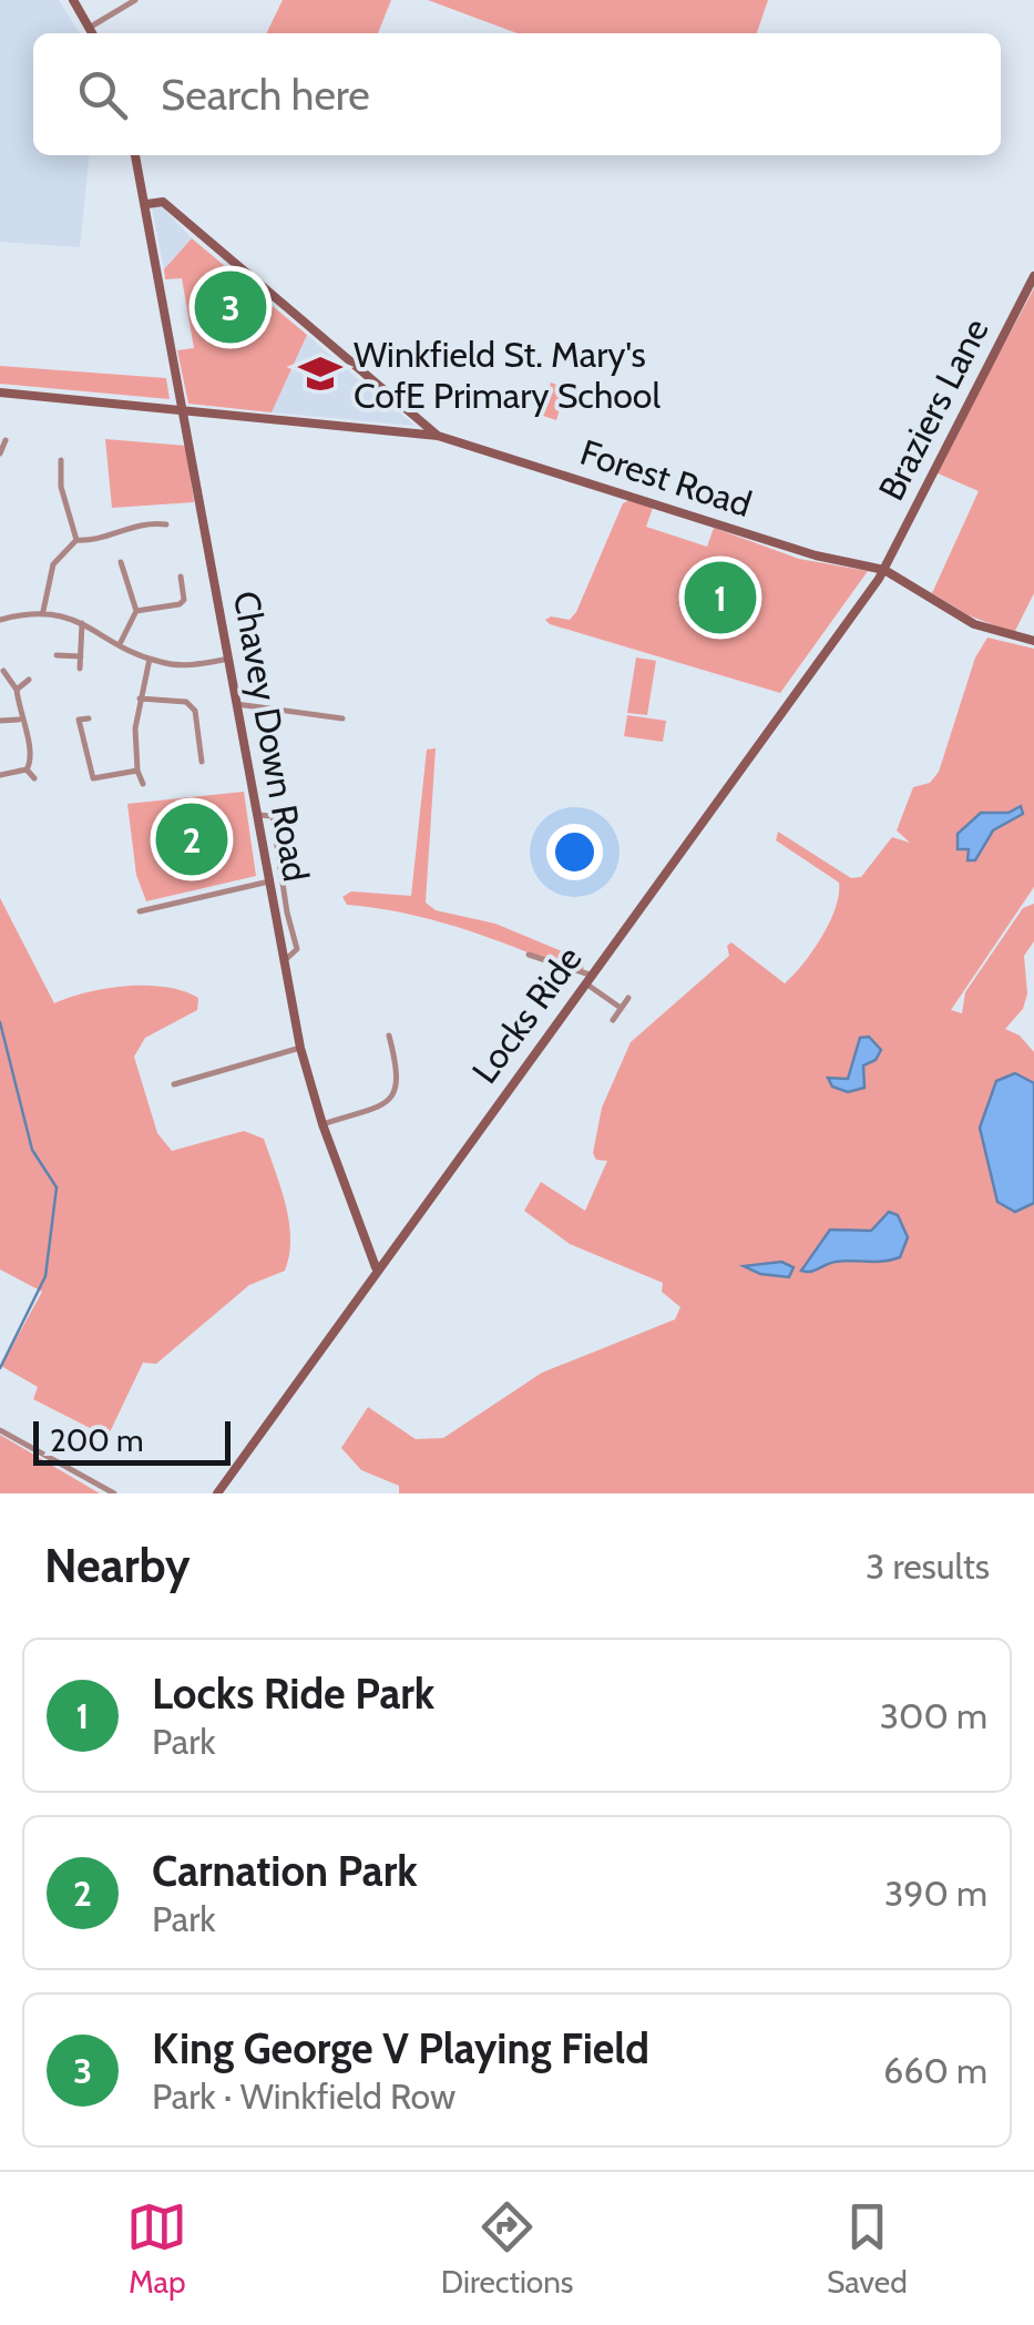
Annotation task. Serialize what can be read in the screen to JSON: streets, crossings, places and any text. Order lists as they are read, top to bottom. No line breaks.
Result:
{"streets":{"main road":["Braziers Lane","Forest Road","Chavey Down Road","Locks Ride"]},"crossings":[["Braziers Lane","Forest Road"],["Braziers Lane","Locks Ride"],["Forest Road","Chavey Down Road"],["Forest Road","Locks Ride"],["Chavey Down Road","Locks Ride"]],"places":{"school or university":["Winkfield St. Mary's CofE Primary School"]},"scale_bar":"200 m","page":{"search":"Search here","pins":["3","1","2"],"scale":"200 m","heading":["Nearby","3 results"],"list":[{"mark":"1","name":"Locks Ride Park","note":"Park","value":"300 m"},{"mark":"2","name":"Carnation Park","note":"Park","value":"390 m"},{"mark":"3","name":"King George V Playing Field","note":"Park · Winkfield Row","value":"660 m"}],"nav":["Map","Directions","Saved"]}}
